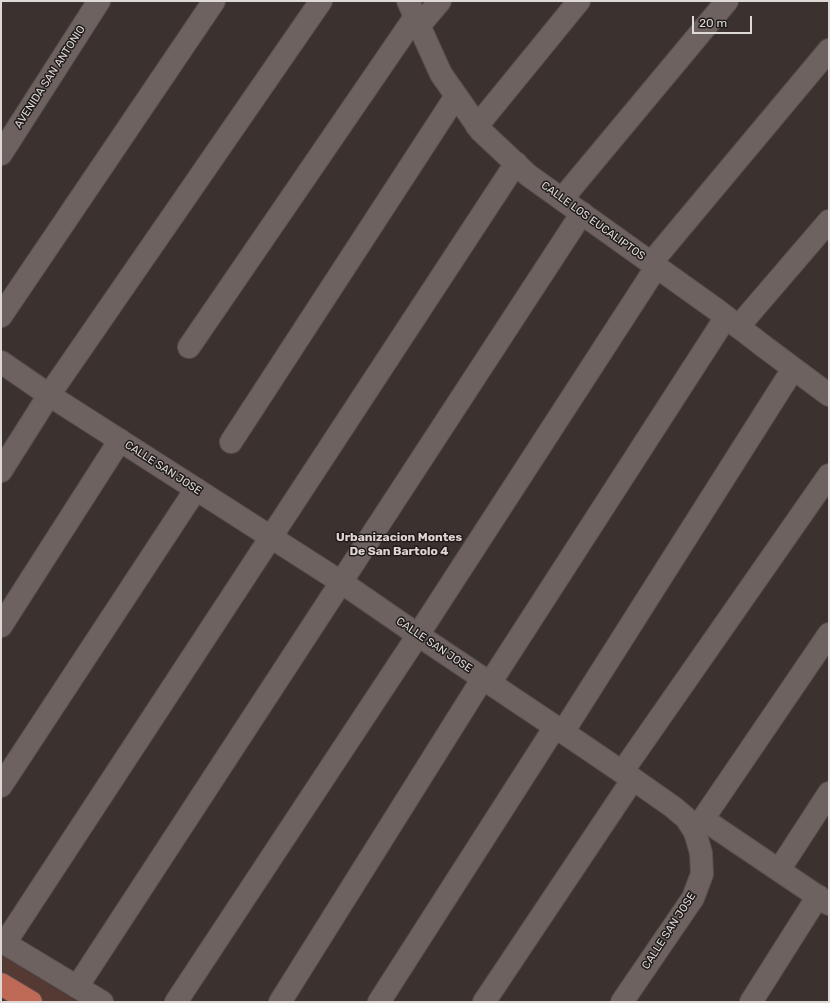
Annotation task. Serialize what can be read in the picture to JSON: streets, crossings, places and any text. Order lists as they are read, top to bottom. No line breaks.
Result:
{"streets":{"street":["AVENIDA SAN ANTONIO","CALLE LOS EUCALIPTOS","CALLE SAN JOSE"]},"districts":["Urbanizacion Montes De San Bartolo 4"],"scale_bar":"20 m"}
